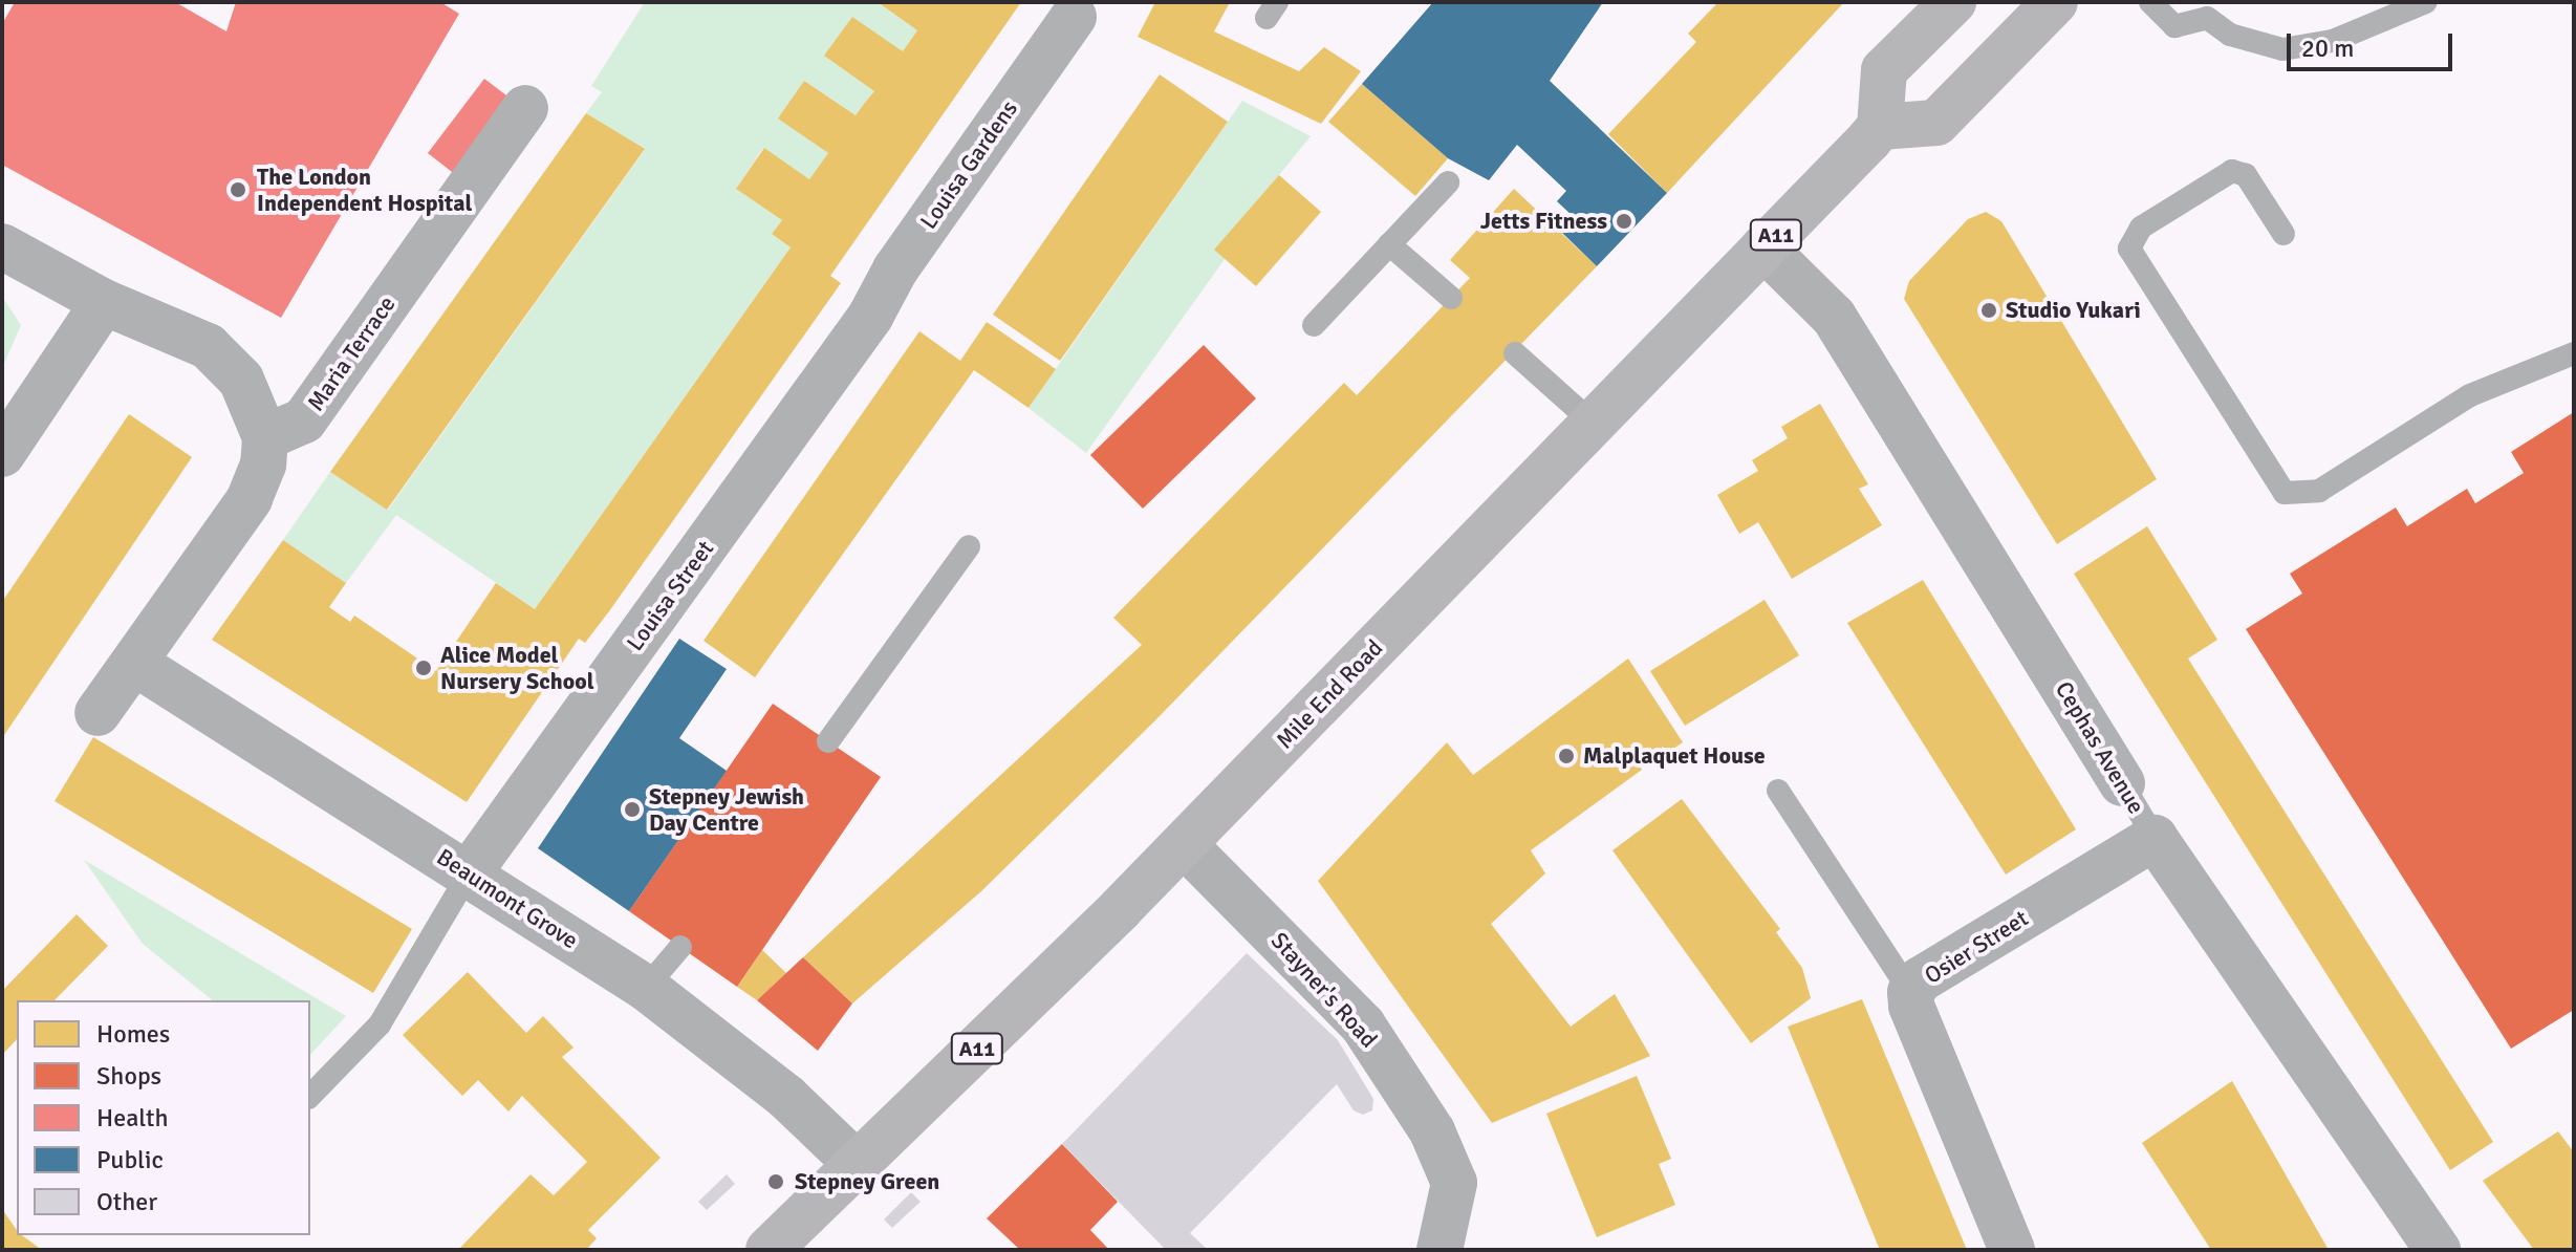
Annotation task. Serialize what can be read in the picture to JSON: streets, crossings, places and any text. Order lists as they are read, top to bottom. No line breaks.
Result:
{"streets":{"highway":["A11","Mile End Road"],"street":["Louisa Gardens","Maria Terrace","Louisa Street","Cephas Avenue","Beaumont Grove","Osier Street","Stayner's Road"]},"crossings":[["Louisa Gardens","Louisa Street"],["Louisa Street","Beaumont Grove"],["Mile End Road","Cephas Avenue"],["Mile End Road","Beaumont Grove"],["Mile End Road","Stayner's Road"],["Cephas Avenue","Osier Street"]],"places":["The London Independent Hospital","Jetts Fitness","Studio Yukari","Alice Model Nursery School","Malplaquet House","Stepney Jewish Day Centre","Stepney Green"],"legend":["Homes","Shops","Health","Public","Other"],"scale_bar":"20 m"}
